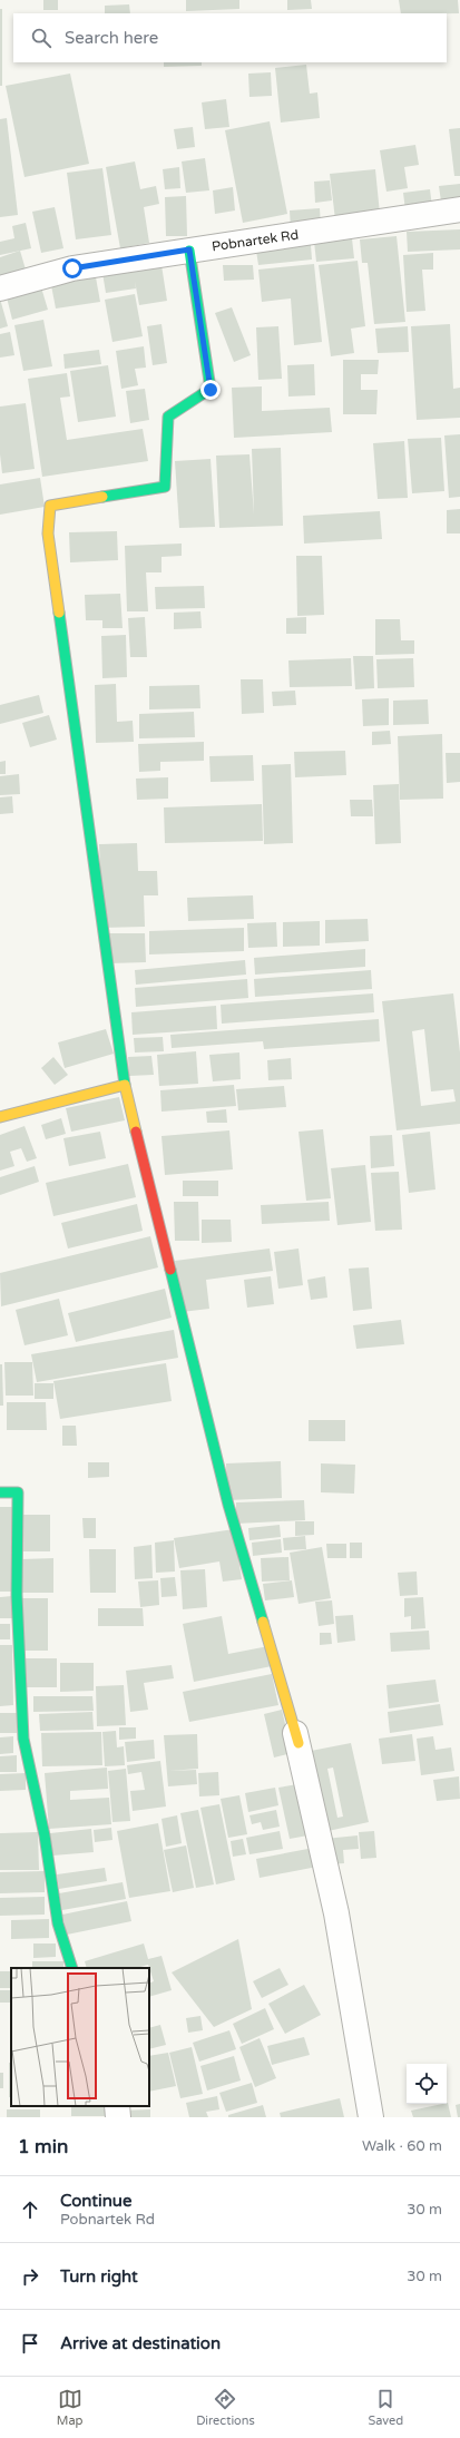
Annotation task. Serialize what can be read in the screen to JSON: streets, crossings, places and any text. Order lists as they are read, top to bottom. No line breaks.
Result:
{"streets":{"street":["Pobnartek Rd"]},"page":{"search":"Search here","heading":["1 min","Walk · 60 m"],"list":[["Continue","Pobnartek Rd","30 m"],["Turn right","30 m"],"Arrive at destination"],"nav":["Map","Directions","Saved"]}}
